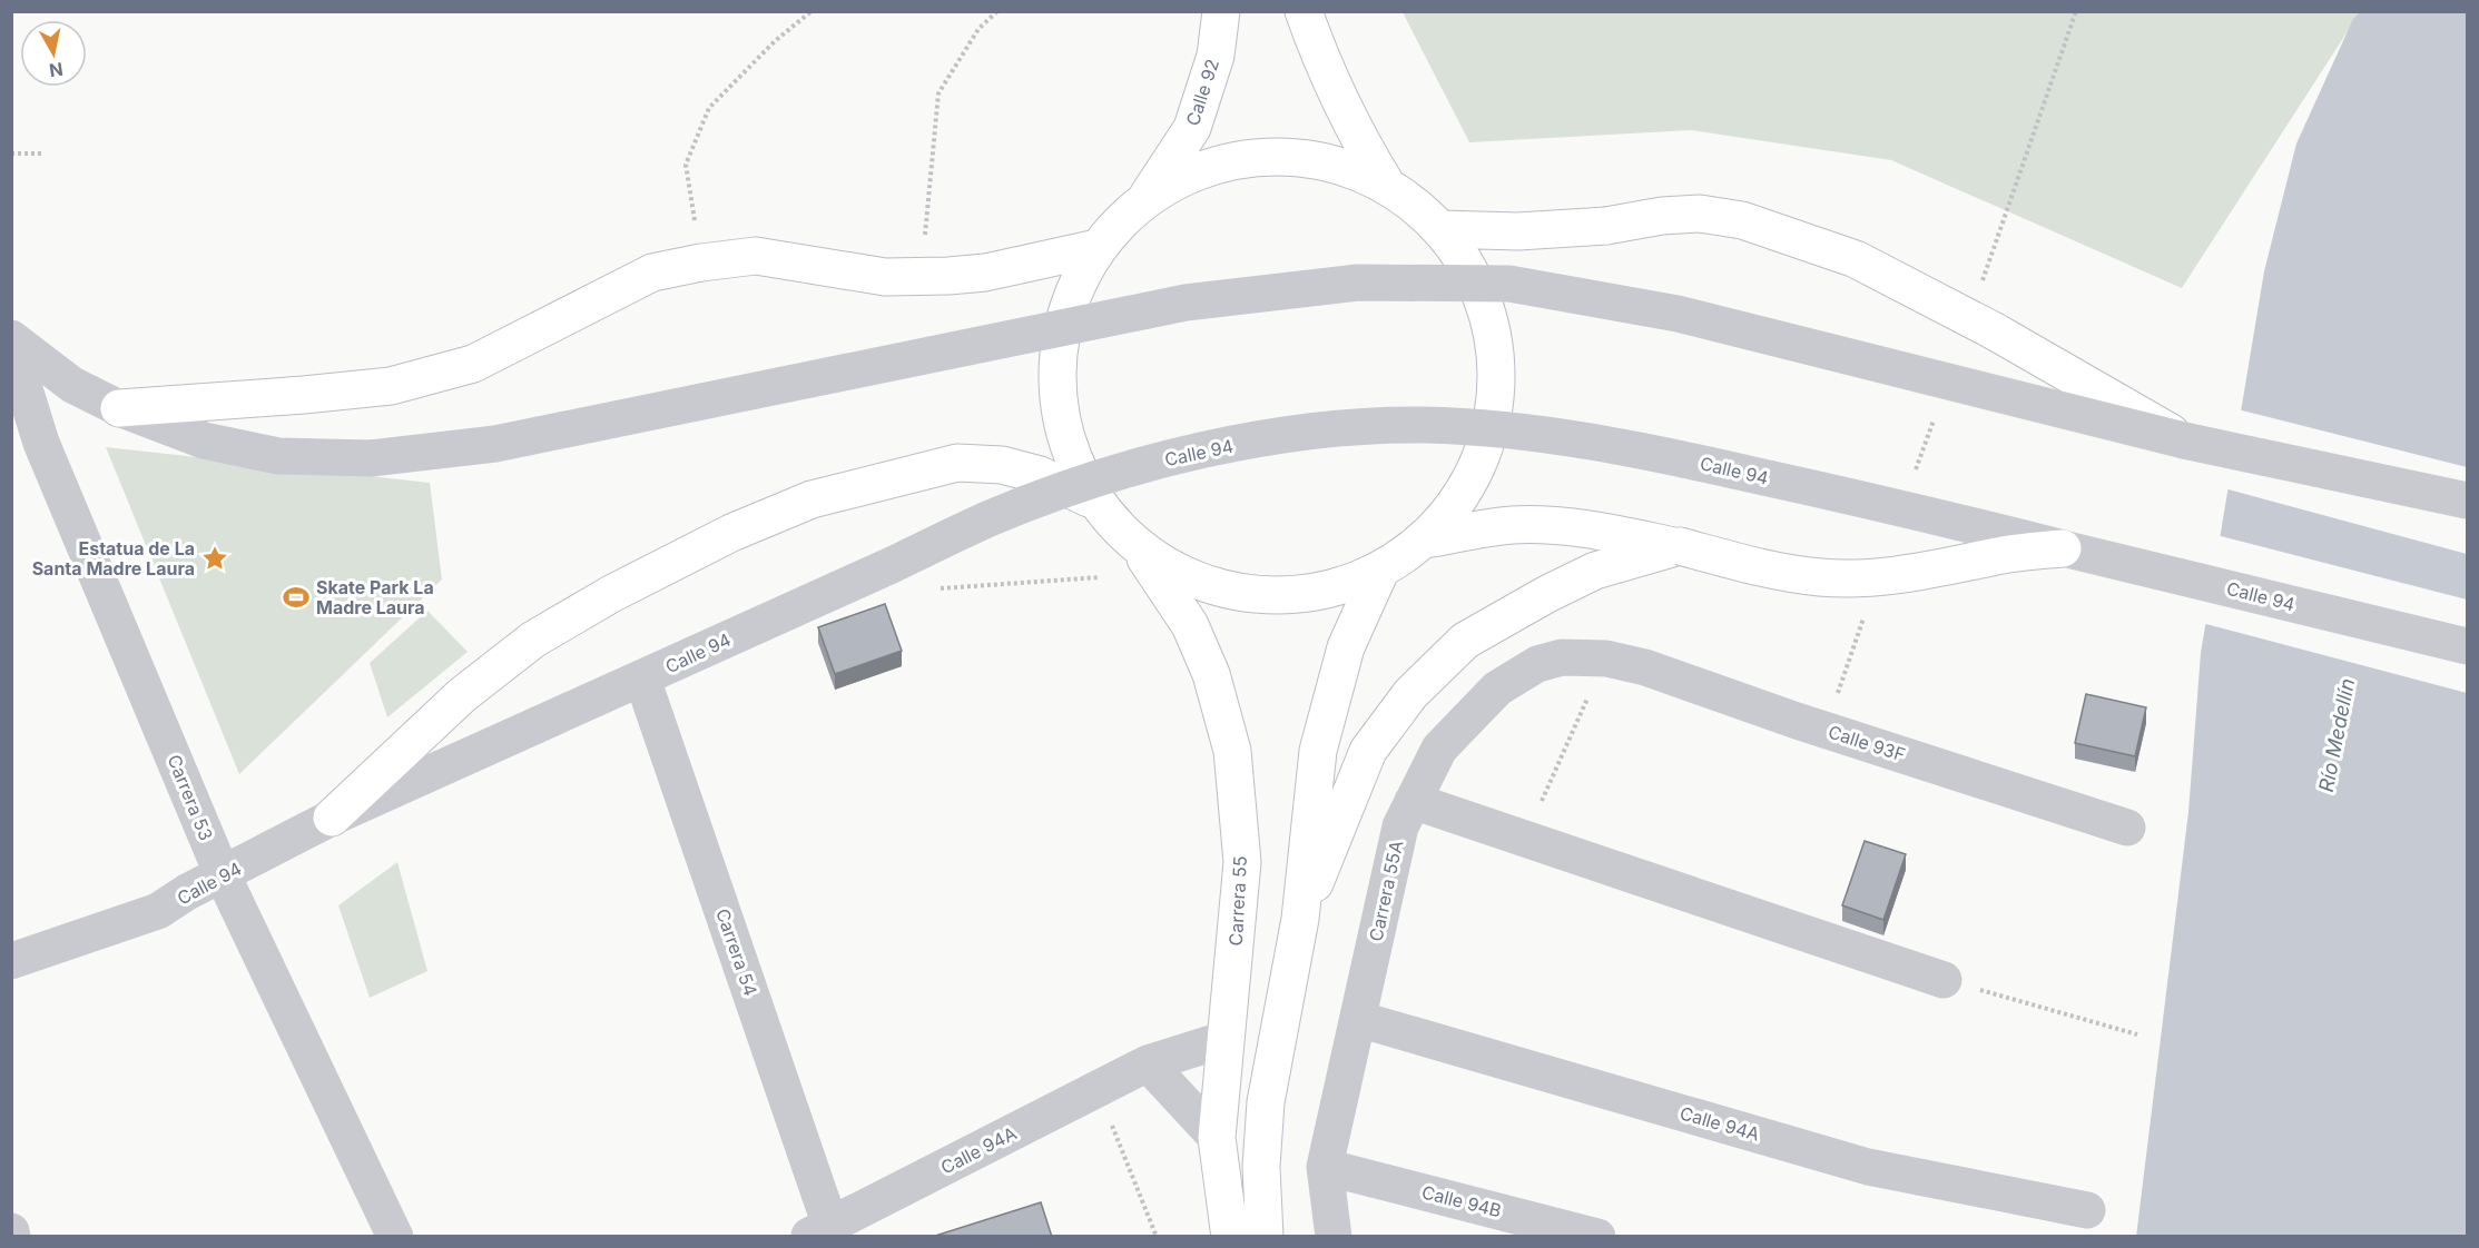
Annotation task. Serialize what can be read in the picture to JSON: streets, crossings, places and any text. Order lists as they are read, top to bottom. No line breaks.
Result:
{"streets":{"main road":["Calle 92","Carrera 55"],"street":["Calle 94","Calle 93F","Carrera 53","Carrera 55A","Carrera 54","Calle 94A","Calle 94B"]},"crossings":[["Calle 94","Carrera 53"],["Calle 94","Carrera 54"],["Calle 93F","Carrera 55A"],["Carrera 55A","Calle 94A"],["Carrera 55A","Calle 94B"],["Carrera 55","Calle 94A"],["Carrera 54","Calle 94A"]],"water":["Río Medellín"],"places":{"place":["Estatua de La Santa Madre Laura"],"sports":["Skate Park La Madre Laura"]},"north":"bottom"}
